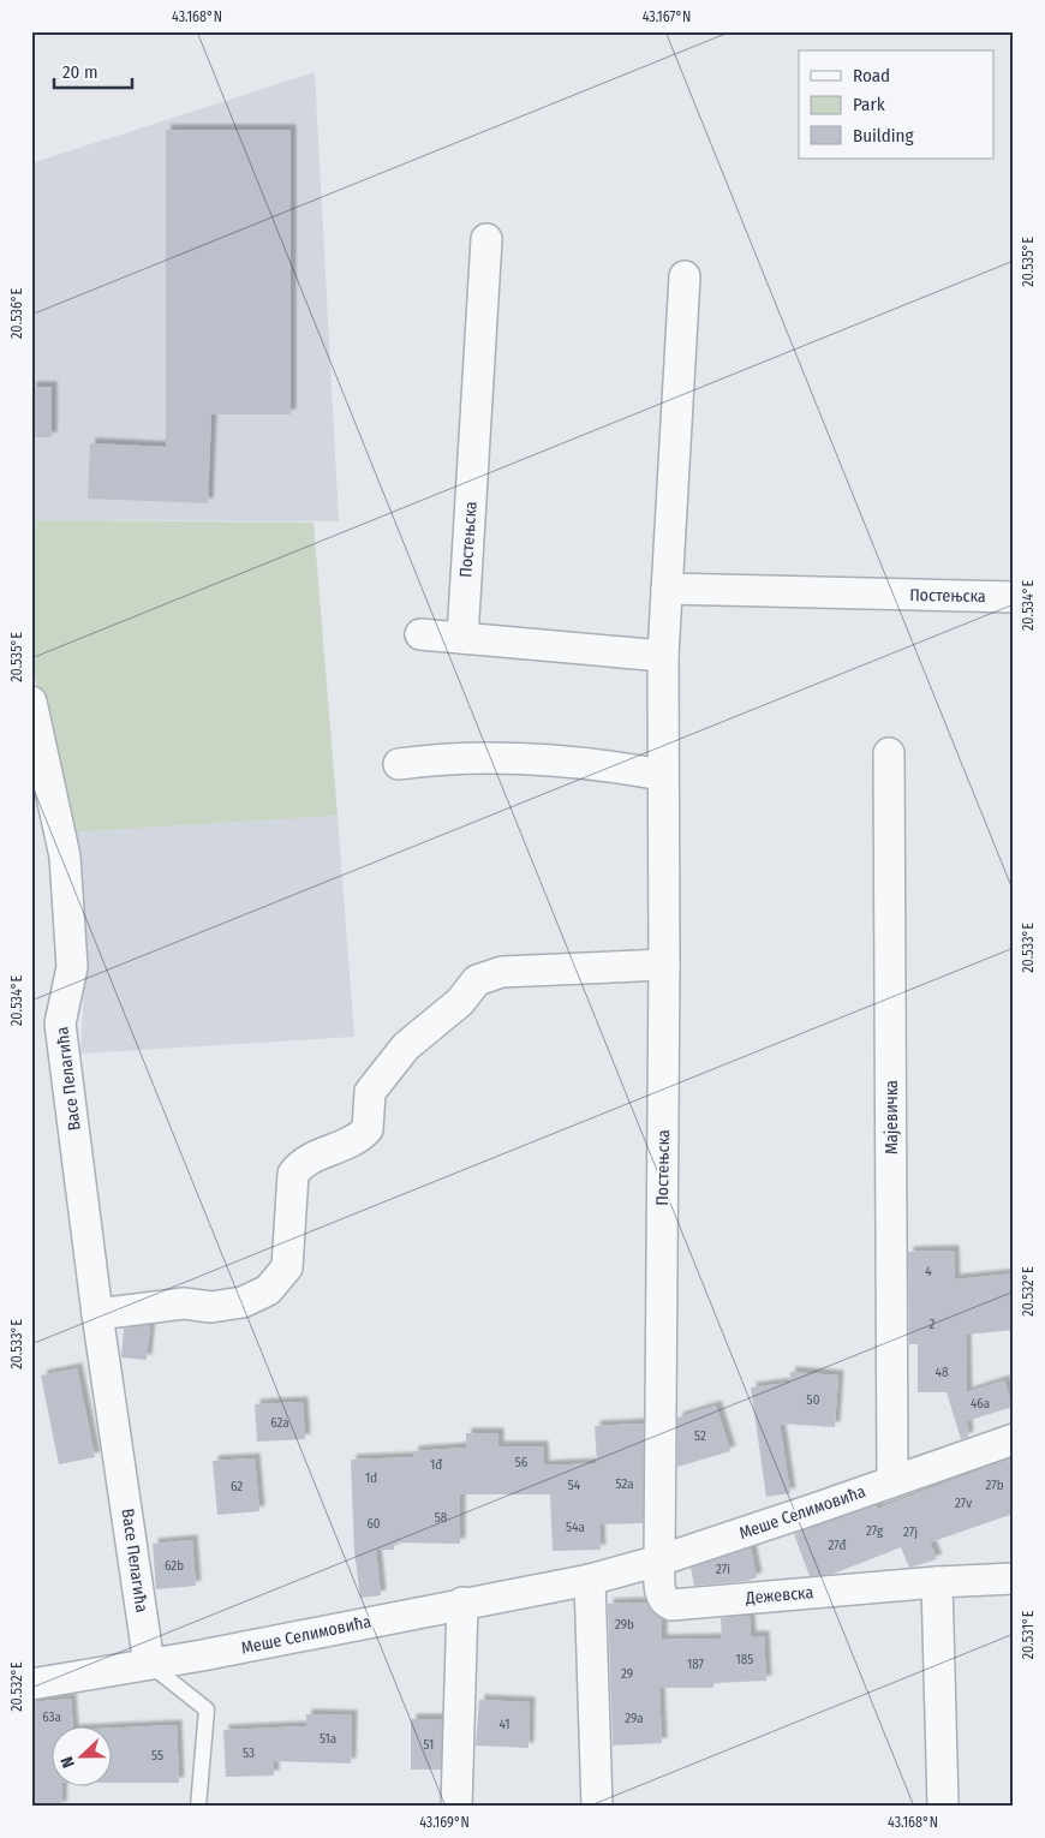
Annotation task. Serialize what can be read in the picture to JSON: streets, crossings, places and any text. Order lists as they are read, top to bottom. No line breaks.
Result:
{"streets":{"street":["Постењска","Васе Пелагића","Мајевичка","Меше Селимовића","Дежевска"]},"crossings":[["Постењска","Меше Селимовића"],["Постењска","Дежевска"],["Васе Пелагића","Меше Селимовића"],["Мајевичка","Меше Селимовића"],["Меше Селимовића","Дежевска"]],"house_numbers":["4","2","48","50","46a","62a","52","56","1đ","1d","52a","54","27b","62","27v","58","60","54a","27g","27j","27đ","62b","27i","29b","185","187","29","63a","29a","41","51a","51","53","55"],"legend":["Road","Park","Building"],"scale_bar":"20 m","north":"left","coordinates":["43.168°N","43.167°N","20.535°E","20.536°E","20.534°E","20.533°E","20.532°E","20.531°E","43.169°N"]}
